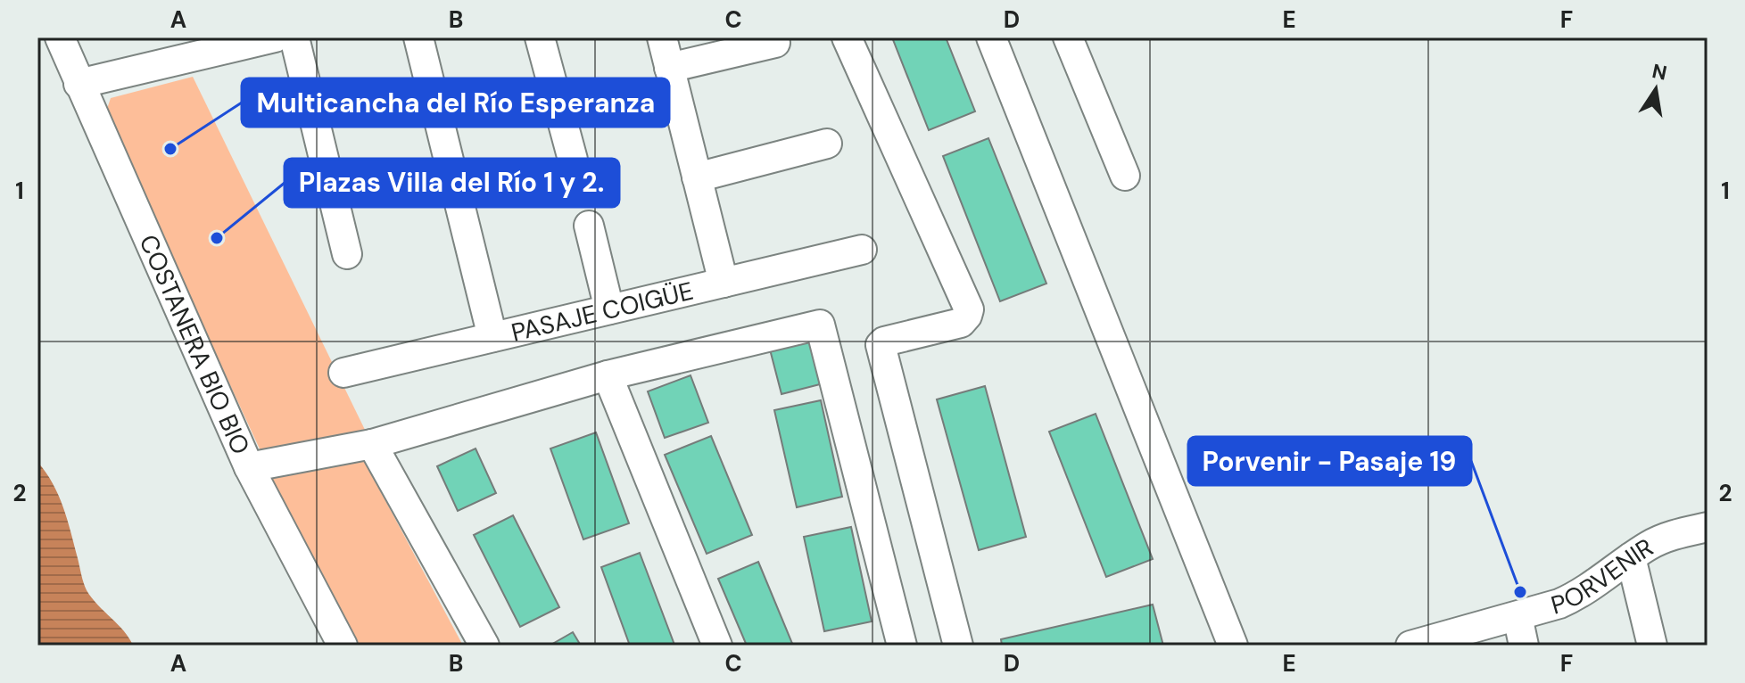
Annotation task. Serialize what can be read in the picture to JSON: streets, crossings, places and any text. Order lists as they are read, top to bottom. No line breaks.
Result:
{"streets":{"street":["PASAJE COIGÜE","COSTANERA BIO BIO","PORVENIR"]},"places":["Multicancha del Río Esperanza","Plazas Villa del Río 1 y 2.","Porvenir - Pasaje 19"],"north":"top","grid":{"columns":["A","B","C","D","E","F"],"rows":["1","2"]}}
